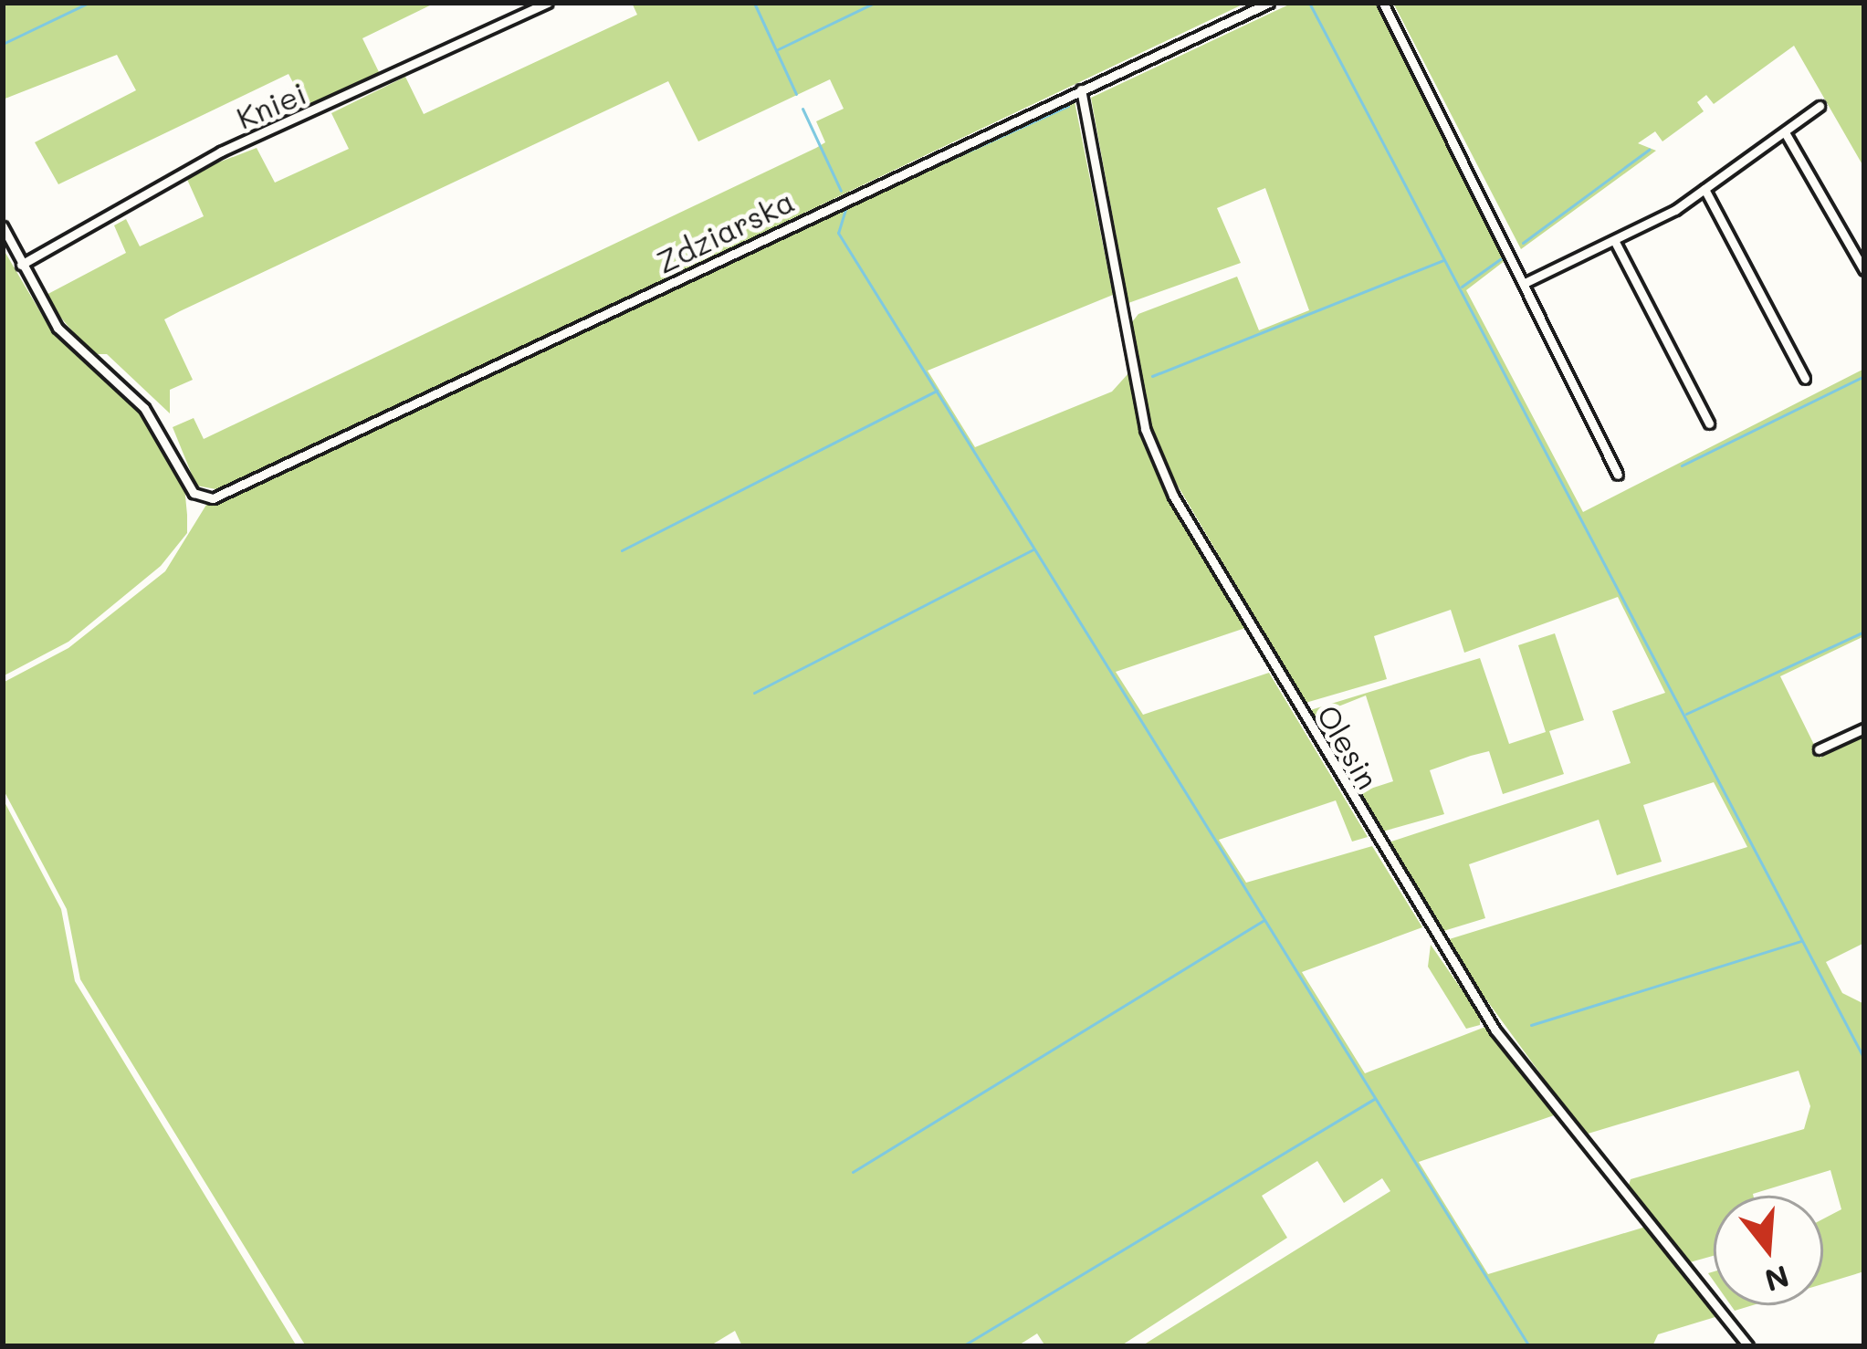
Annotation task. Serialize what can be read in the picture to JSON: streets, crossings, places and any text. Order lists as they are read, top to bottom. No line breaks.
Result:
{"streets":{"street":["Kniei","Zdziarska","Olesin"]},"crossings":[["Kniei","Zdziarska"],["Zdziarska","Olesin"]],"north":"bottom"}
